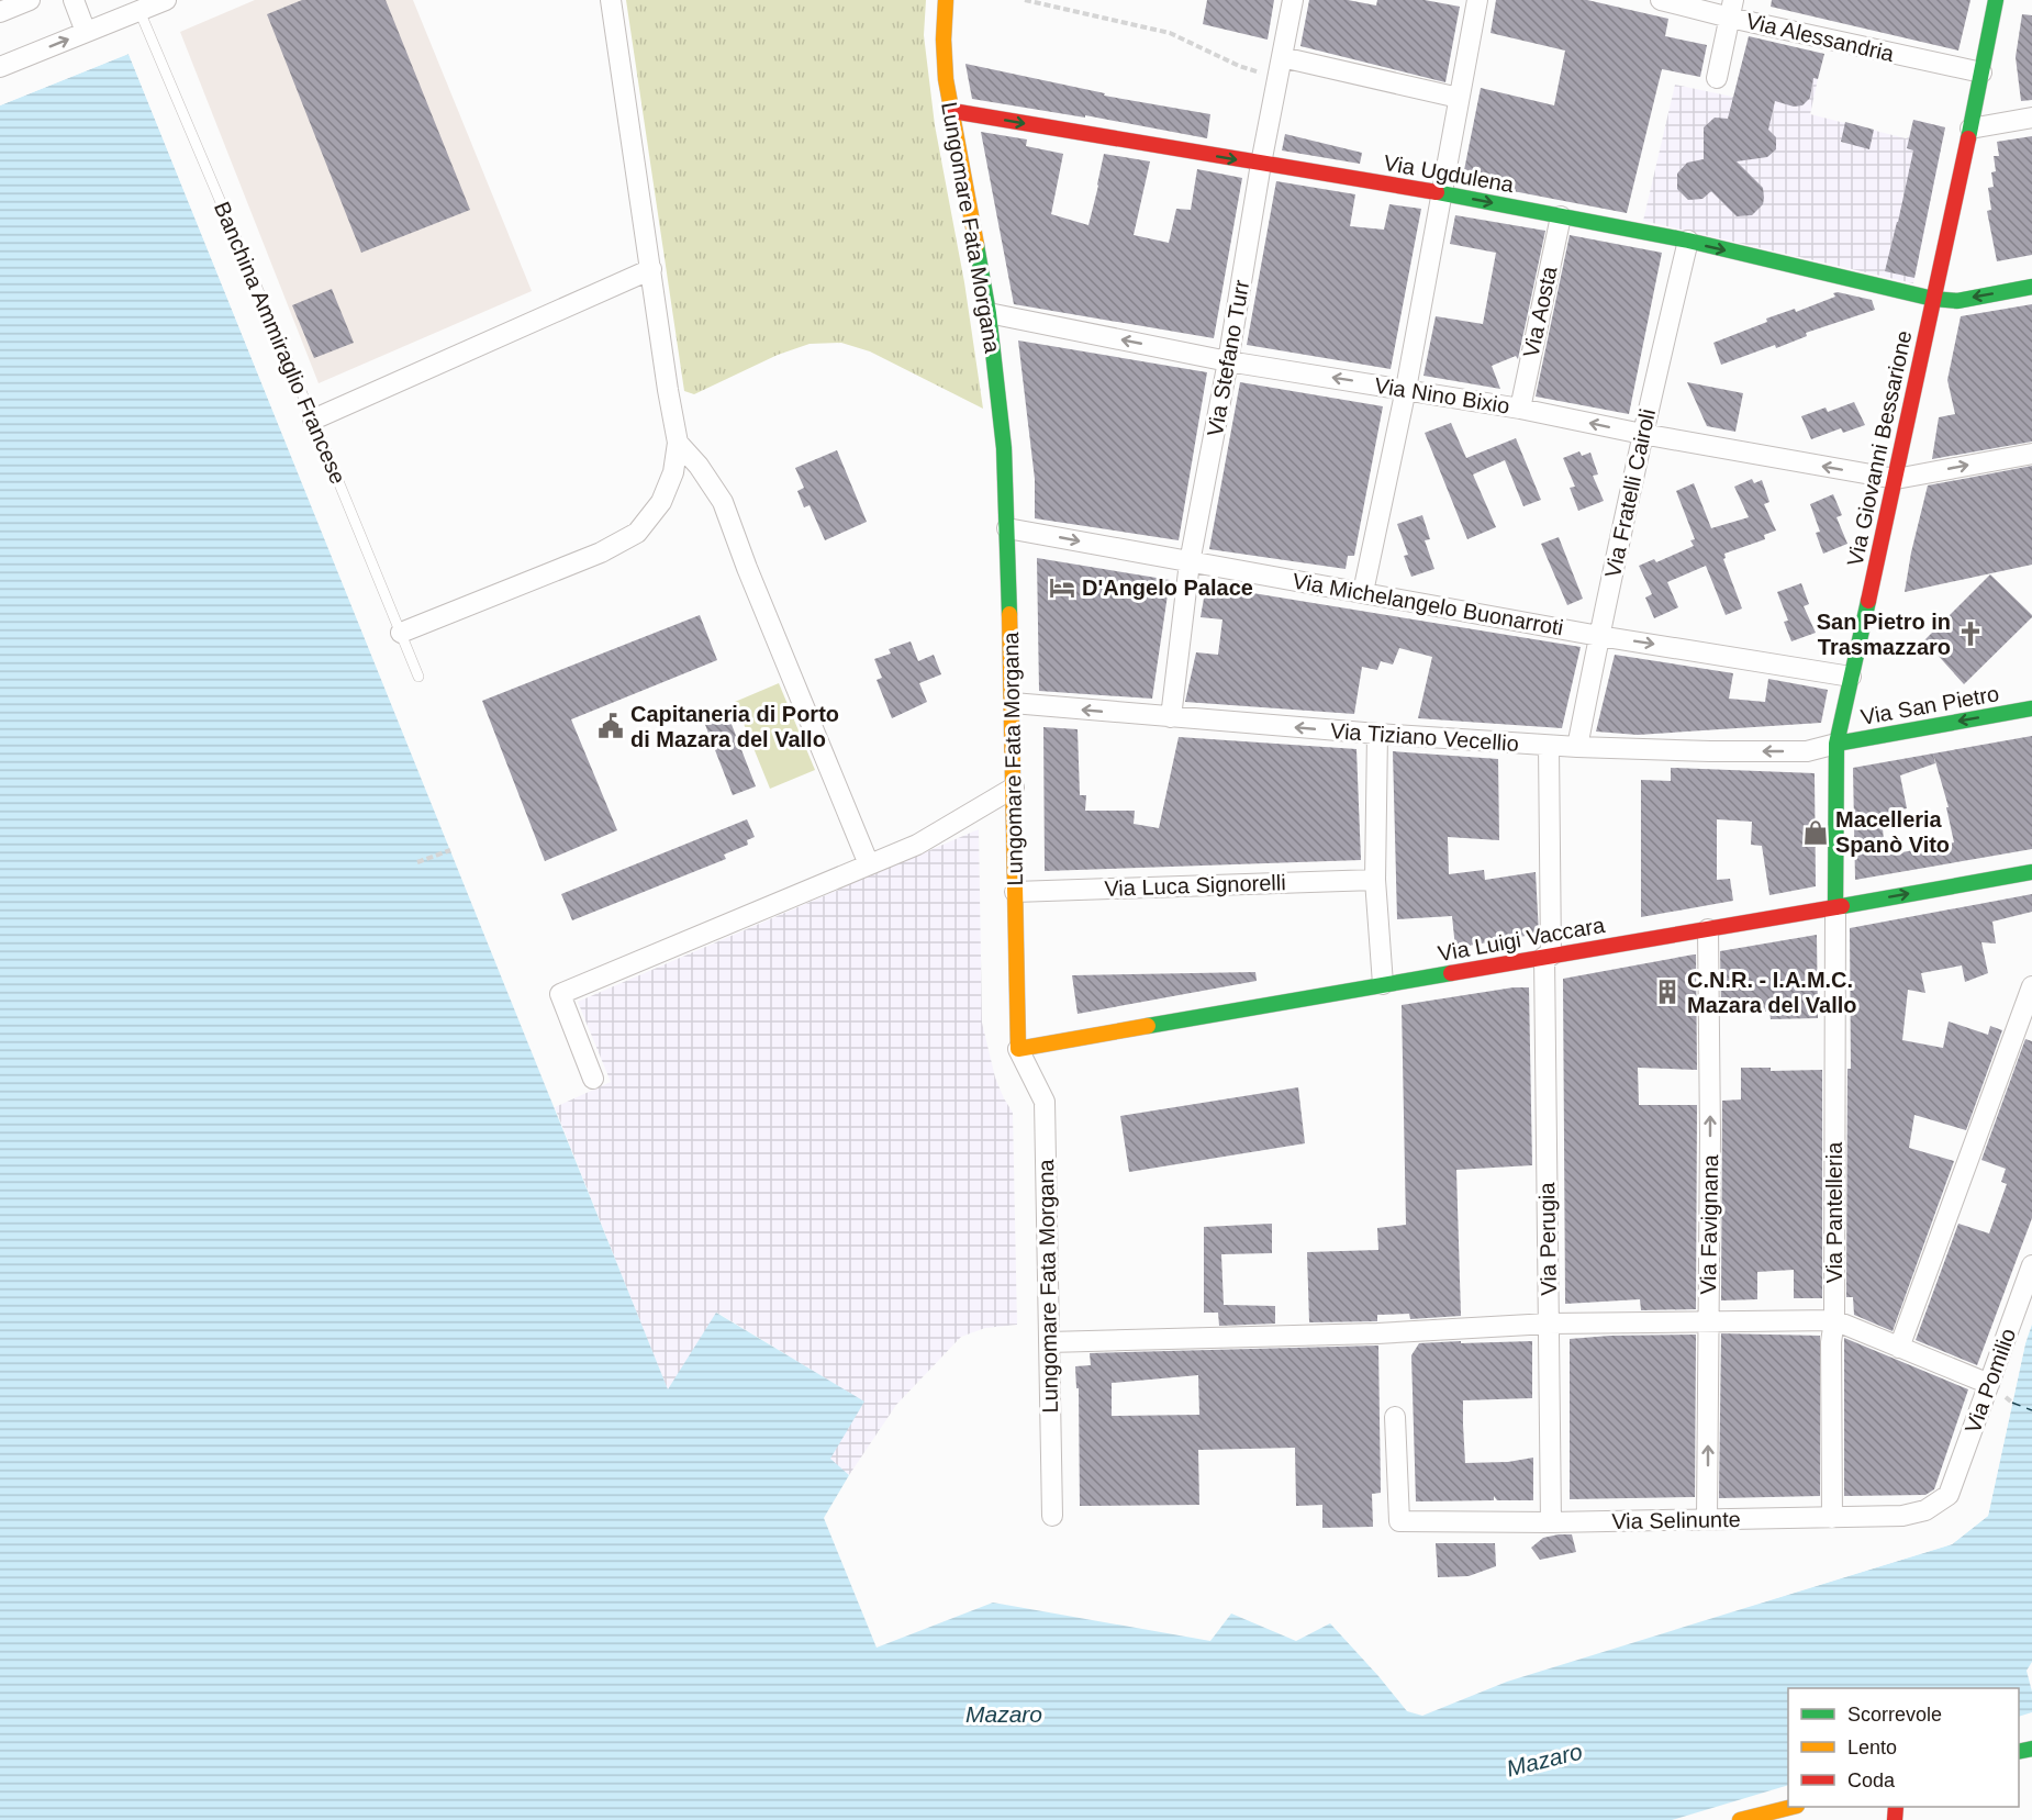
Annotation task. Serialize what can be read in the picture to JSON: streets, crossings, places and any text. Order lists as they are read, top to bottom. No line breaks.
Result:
{"streets":{"main road":["Via Ugdulena","Lungomare Fata Morgana","Via Giovanni Bessarione","Via San Pietro","Via Luigi Vaccara"],"street":["Via Alessandria","Via Aosta","Via Stefano Turr","Via Nino Bixio","Via Fratelli Cairoli","Via Michelangelo Buonarroti","Via Tiziano Vecellio","Via Luca Signorelli","Via Pantelleria","Via Favignana","Via Perugia","Via Pomilio","Via Selinunte"],"lane":["Banchina Ammiraglio Francese"]},"crossings":[["Via Alessandria","Via Giovanni Bessarione"],["Via Ugdulena","Lungomare Fata Morgana"],["Via Ugdulena","Via Aosta"],["Via Ugdulena","Via Stefano Turr"],["Via Ugdulena","Via Giovanni Bessarione"],["Via Ugdulena","Via Fratelli Cairoli"],["Lungomare Fata Morgana","Via Nino Bixio"],["Lungomare Fata Morgana","Via Michelangelo Buonarroti"],["Lungomare Fata Morgana","Via Tiziano Vecellio"],["Lungomare Fata Morgana","Via Luca Signorelli"],["Lungomare Fata Morgana","Via Luigi Vaccara"],["Via Aosta","Via Nino Bixio"],["Via Stefano Turr","Via Nino Bixio"],["Via Stefano Turr","Via Michelangelo Buonarroti"],["Via Stefano Turr","Via Tiziano Vecellio"],["Via Nino Bixio","Via Giovanni Bessarione"],["Via Nino Bixio","Via Fratelli Cairoli"],["Via Giovanni Bessarione","Via Michelangelo Buonarroti"],["Via Giovanni Bessarione","Via San Pietro"],["Via Giovanni Bessarione","Via Tiziano Vecellio"],["Via Giovanni Bessarione","Via Luigi Vaccara"],["Via Giovanni Bessarione","Via Pantelleria"],["Via Fratelli Cairoli","Via Michelangelo Buonarroti"],["Via Fratelli Cairoli","Via Tiziano Vecellio"],["Via San Pietro","Via Tiziano Vecellio"],["Via Tiziano Vecellio","Via Perugia"],["Via Luigi Vaccara","Via Pantelleria"],["Via Luigi Vaccara","Via Favignana"],["Via Luigi Vaccara","Via Perugia"],["Via Pantelleria","Via Selinunte"],["Via Favignana","Via Selinunte"],["Via Perugia","Via Selinunte"],["Via Pomilio","Via Selinunte"]],"one_way":["Via Nino Bixio","Via Michelangelo Buonarroti","Via San Pietro","Via Tiziano Vecellio","Via Favignana"],"water":["Mazaro"],"places":{"hotel":["D'Angelo Palace"],"church":["San Pietro in Trasmazzaro"],"public building":["Capitaneria di Porto di Mazara del Vallo"],"shop":["Macelleria Spanò Vito"],"building":["C.N.R. - I.A.M.C. Mazara del Vallo"]},"legend":["Scorrevole","Lento","Coda"]}
